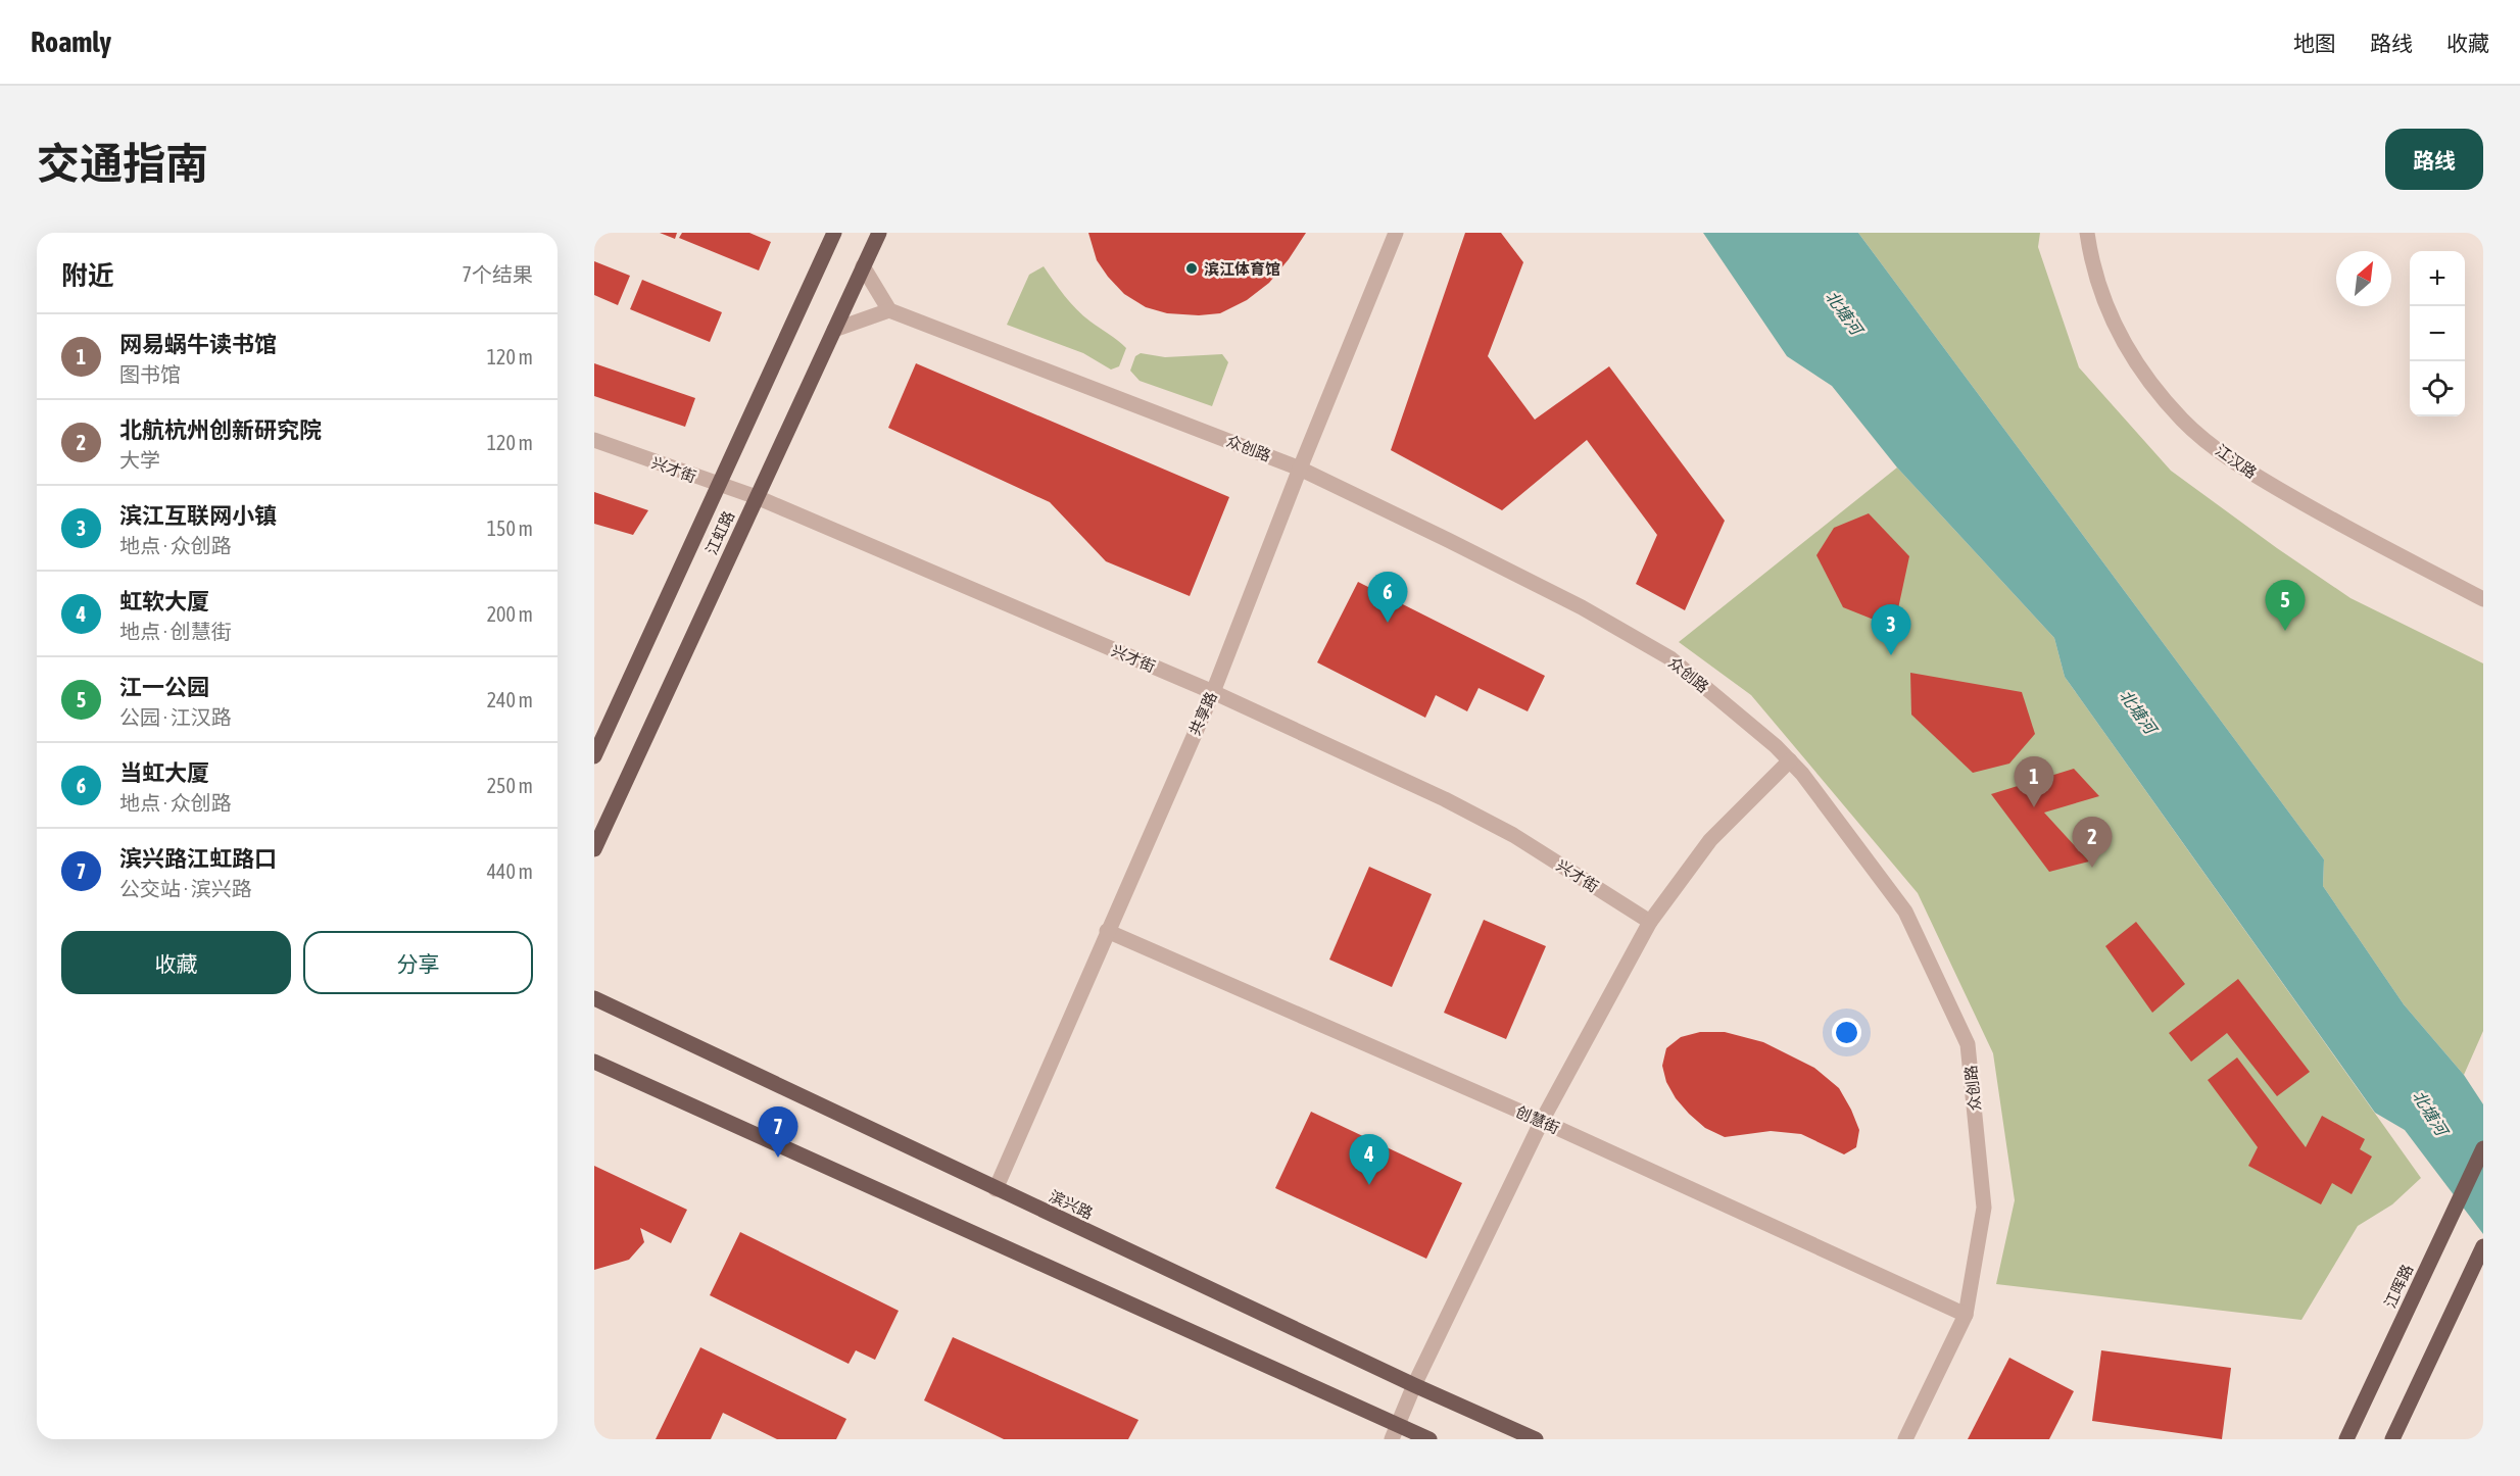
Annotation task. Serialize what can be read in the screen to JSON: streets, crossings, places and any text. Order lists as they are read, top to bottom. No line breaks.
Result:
{"streets":{"main road":["江虹路","滨兴路","江晖路"],"street":["众创路","江汉路","兴才街","共享路","创慧街"]},"crossings":[["众创路","共享路"],["众创路","创慧街"],["兴才街","江虹路"],["兴才街","共享路"],["共享路","创慧街"],["共享路","滨兴路"]],"water":["北塘河"],"places":["滨江体育馆"],"north":"top right","page":{"header":"Roamly","nav":["地图","路线","收藏"],"title":"交通指南","buttons":["路线",["收藏","分享"]],"heading":["附近","7个结果"],"map_buttons":["+","−"],"list":[{"mark":"1","name":"网易蜗牛读书馆","note":"图书馆","value":"120 m"},{"mark":"2","name":"北航杭州创新研究院","note":"大学","value":"120 m"},{"mark":"3","name":"滨江互联网小镇","note":"地点 · 众创路","value":"150 m"},{"mark":"4","name":"虹软大厦","note":"地点 · 创慧街","value":"200 m"},{"mark":"5","name":"江一公园","note":"公园 · 江汉路","value":"240 m"},{"mark":"6","name":"当虹大厦","note":"地点 · 众创路","value":"250 m"},{"mark":"7","name":"滨兴路江虹路口","note":"公交站 · 滨兴路","value":"440 m"}],"pins":["6","5","3","1","2","7","4"]}}
